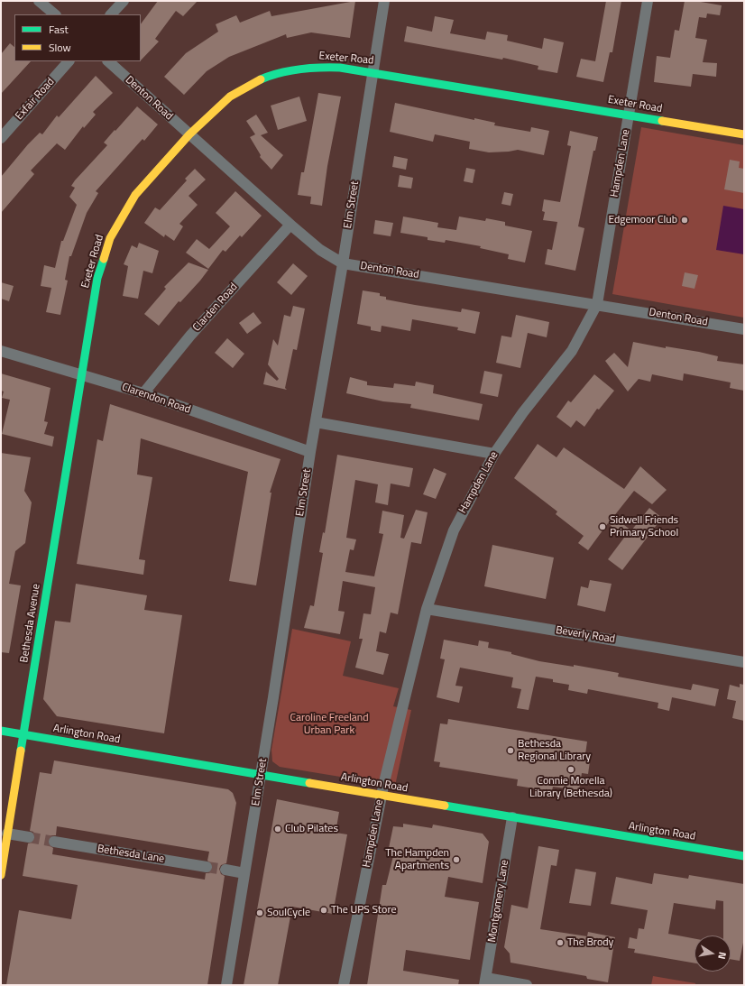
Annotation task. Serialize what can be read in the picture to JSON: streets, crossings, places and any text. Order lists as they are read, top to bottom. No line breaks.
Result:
{"streets":{"street":["Exeter Road","Denton Road","Exfair Road","Hampden Lane","Elm Street","Clarden Road","Clarendon Road","Bethesda Avenue","Beverly Road","Arlington Road","Bethesda Lane","Montgomery Lane"]},"crossings":[["Exeter Road","Denton Road"],["Exeter Road","Hampden Lane"],["Exeter Road","Elm Street"],["Exeter Road","Clarendon Road"],["Exeter Road","Bethesda Avenue"],["Denton Road","Hampden Lane"],["Denton Road","Elm Street"],["Denton Road","Clarden Road"],["Hampden Lane","Beverly Road"],["Hampden Lane","Arlington Road"],["Elm Street","Clarendon Road"],["Elm Street","Arlington Road"],["Clarden Road","Clarendon Road"],["Clarendon Road","Bethesda Avenue"],["Bethesda Avenue","Arlington Road"],["Arlington Road","Montgomery Lane"]],"parks":["Caroline Freeland Urban Park"],"places":["Edgemoor Club","Sidwell Friends Primary School","Bethesda Regional Library","Connie Morella Library (Bethesda)","Club Pilates","The Hampden Apartments","The UPS Store","SoulCycle","The Brody"],"legend":["Fast","Slow"],"north":"right"}
